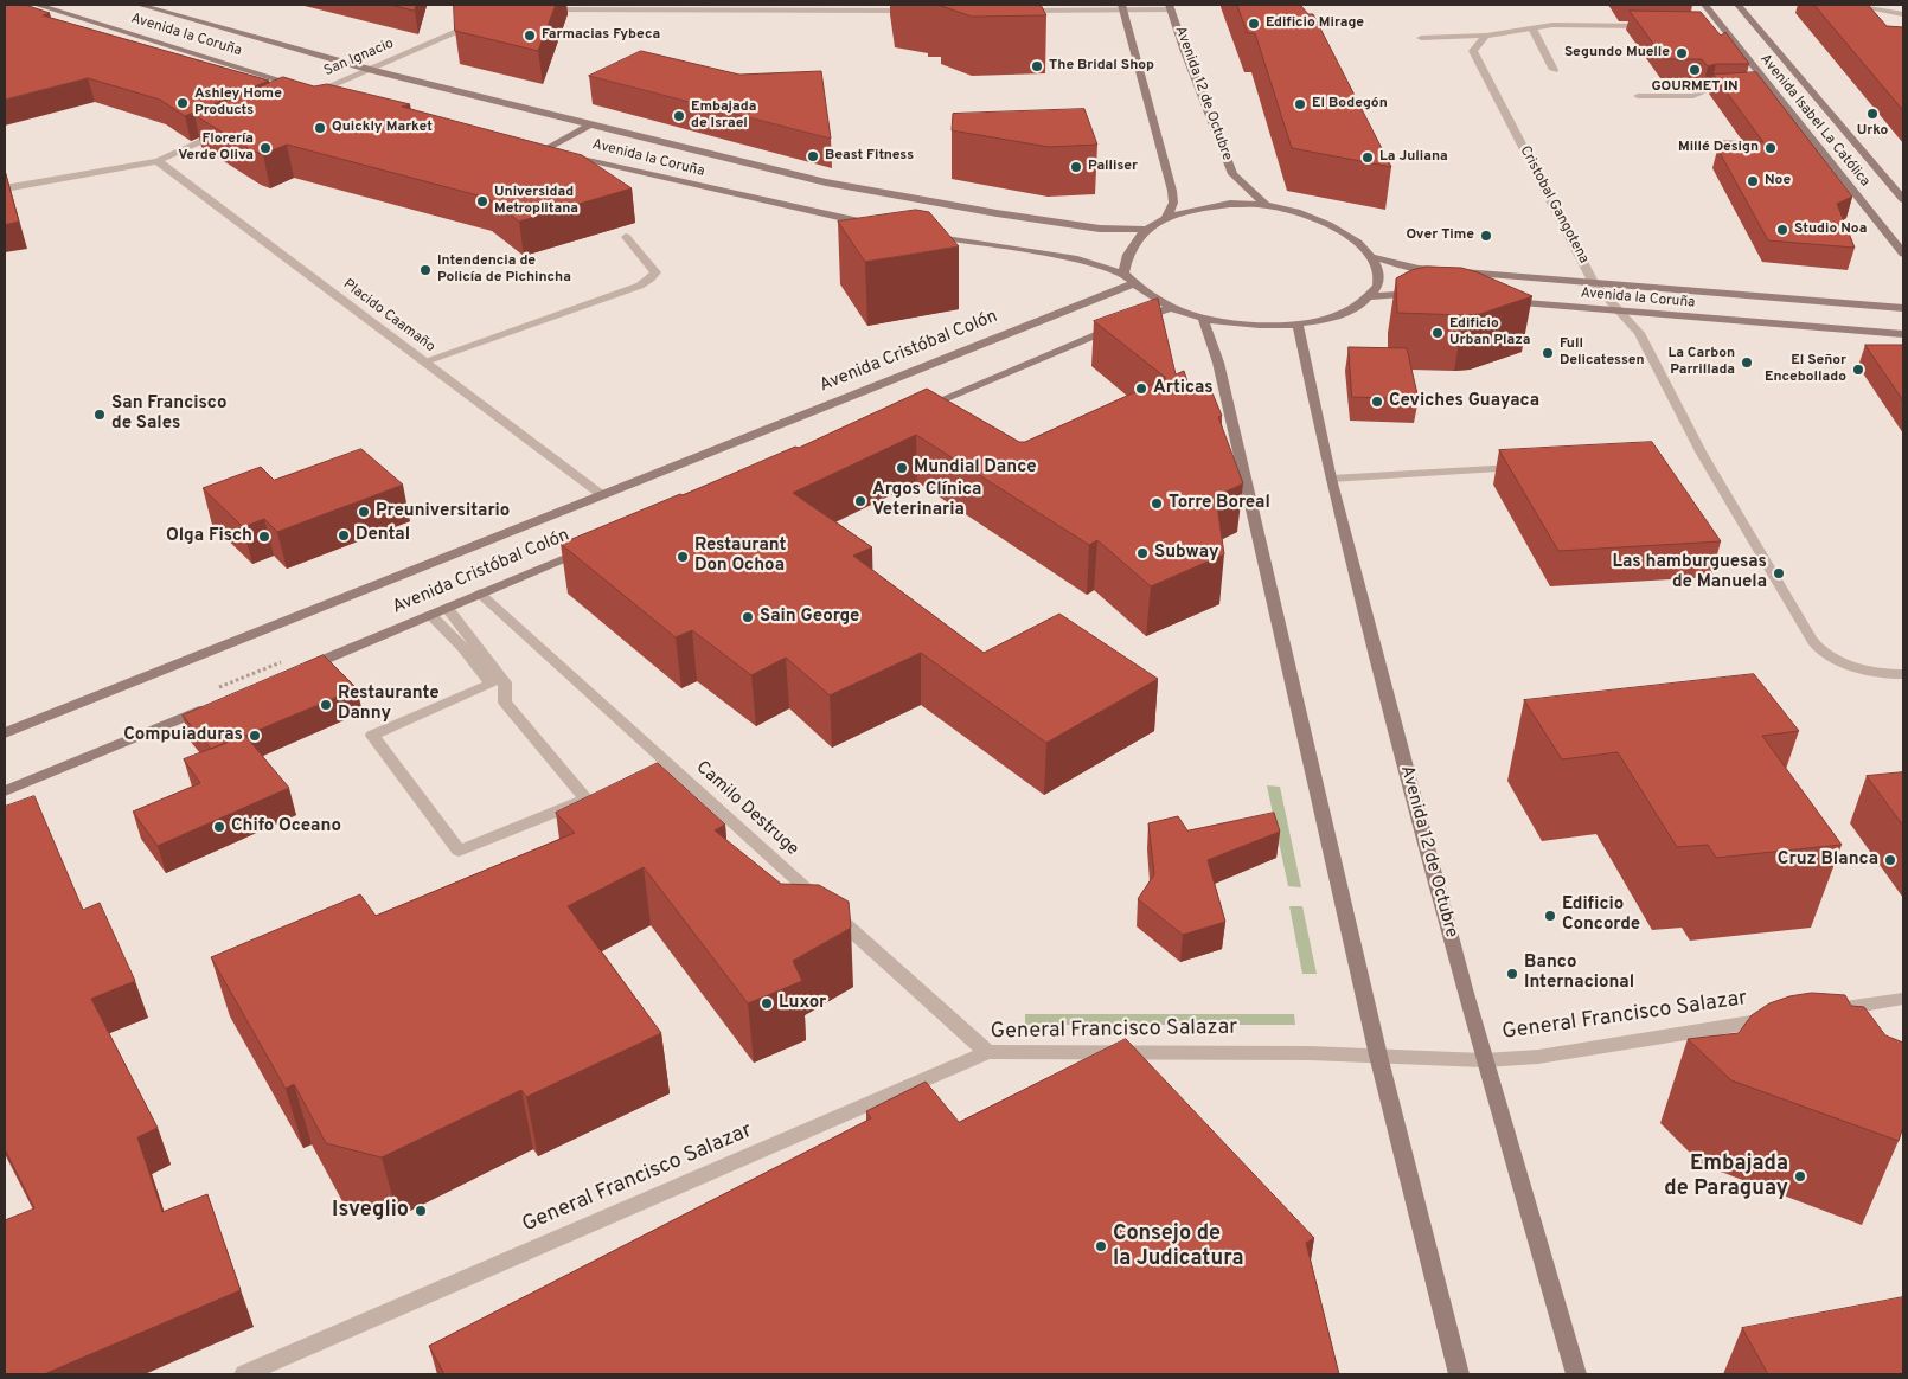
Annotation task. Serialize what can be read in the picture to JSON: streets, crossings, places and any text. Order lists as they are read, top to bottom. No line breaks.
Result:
{"streets":{"main road":["Avenida la Coruña","Avenida 12 de Octubre","Avenida Isabel La Católica","Avenida Cristóbal Colón"],"street":["San Ignacio","Cristobal Gangotena","Placido Caamaño","Camilo Destruge","General Francisco Salazar"]},"crossings":[["Avenida la Coruña","San Ignacio"],["Avenida la Coruña","Cristobal Gangotena"],["Avenida 12 de Octubre","General Francisco Salazar"],["Placido Caamaño","Avenida Cristóbal Colón"],["Avenida Cristóbal Colón","Camilo Destruge"],["Camilo Destruge","General Francisco Salazar"]],"places":["Edificio Mirage","Farmacias Fybeca","Segundo Muelle","The Bridal Shop","GOURMET IN","Ashley Home Products","El Bodegón","Urko","Embajada de Israel","Quickly Market","Florería Verde Oliva","Millé Design","Beast Fitness","La Juliana","Palliser","Noe","Universidad Metroplitana","Studio Noa","Over Time","Intendencia de Policía de Pichincha","Edificio Urban Plaza","Full Delicatessen","La Carbon Parrillada","El Señor Encebollado","Articas","Ceviches Guayaca","San Francisco de Sales","Mundial Dance","Argos Clínica Veterinaria","Torre Boreal","Preuniversitario","Dental","Olga Fisch","Subway","Restaurant Don Ochoa","Las hamburguesas de Manuela","Sain George","Restaurante Danny","Compuiaduras","Chifo Oceano","Cruz Blanca","Edificio Concorde","Banco Internacional","Luxor","Embajada de Paraguay","Isveglio","Consejo de la Judicatura"]}
